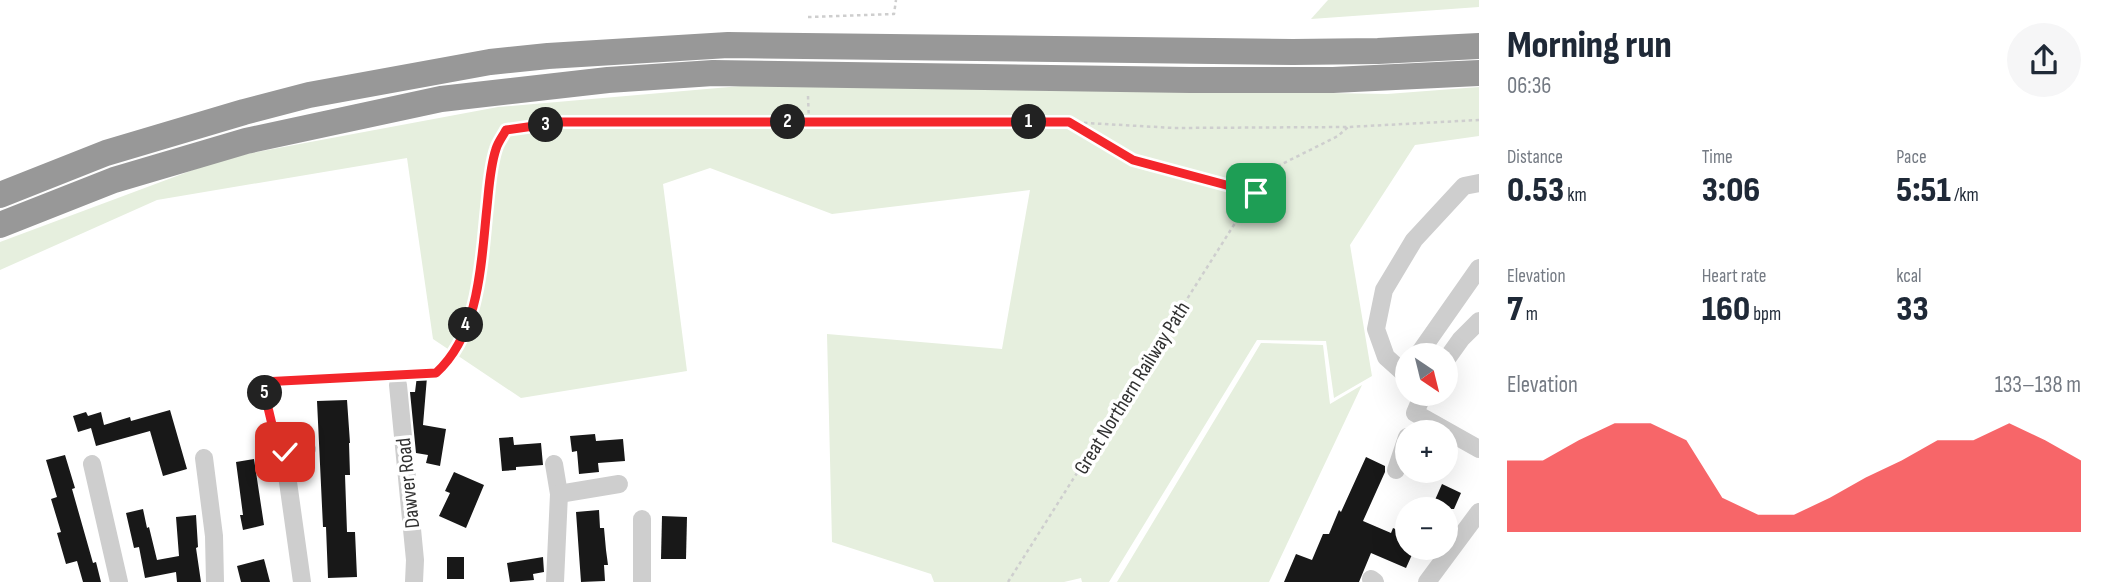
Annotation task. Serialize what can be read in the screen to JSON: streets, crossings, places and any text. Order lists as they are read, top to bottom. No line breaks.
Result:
{"streets":{"street":["Dawver Road"],"path":["Great Northern Railway Path"]},"north":"bottom right","page":{"heading":["Morning run","06:36"],"pins":["1","2","3","4","5"],"stats":[["Distance","0.53 km"],["Time","3:06"],["Pace","5:51 /km"],["Elevation","7 m"],["Heart rate","160 bpm"],["kcal","33"]],"map_buttons":["+","−"],"chart":["Elevation","133–138 m"]}}
